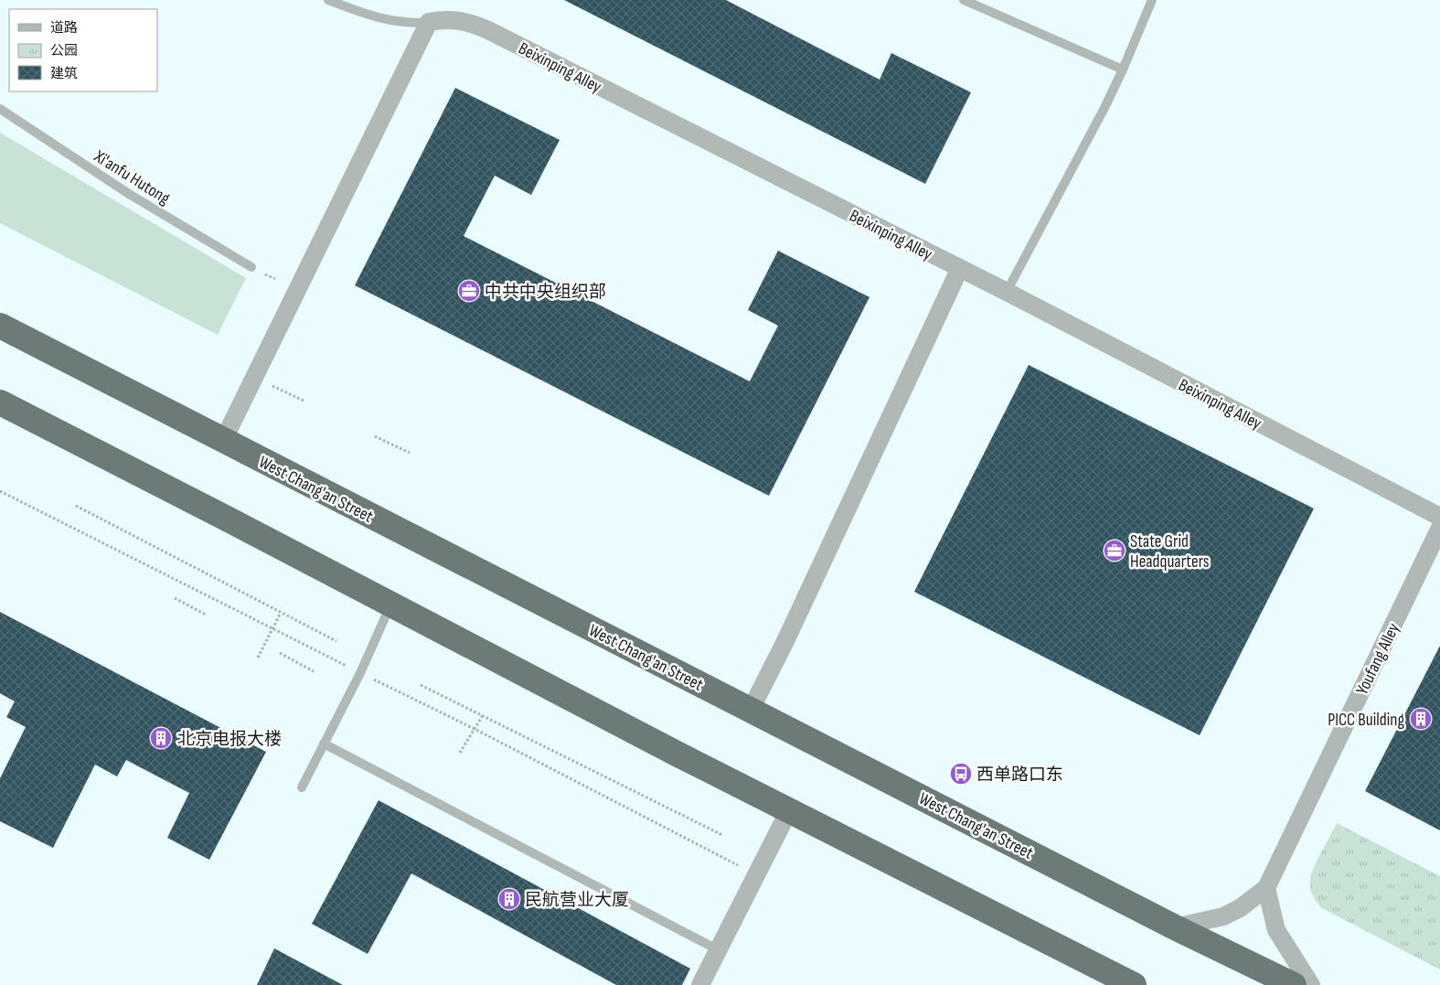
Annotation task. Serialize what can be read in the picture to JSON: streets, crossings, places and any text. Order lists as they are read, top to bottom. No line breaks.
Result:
{"streets":{"highway":["West Chang'an Street"],"street":["Beixinping Alley","Youfang Alley"],"lane":["Xi'anfu Hutong"]},"crossings":[["West Chang'an Street","Youfang Alley"]],"places":{"office":["中共中央组织部","State Grid Headquarters"],"building":["PICC Building","北京电报大楼","民航营业大厦"],"bus stop":["西单路口东"]},"legend":["道路","公园","建筑"]}
